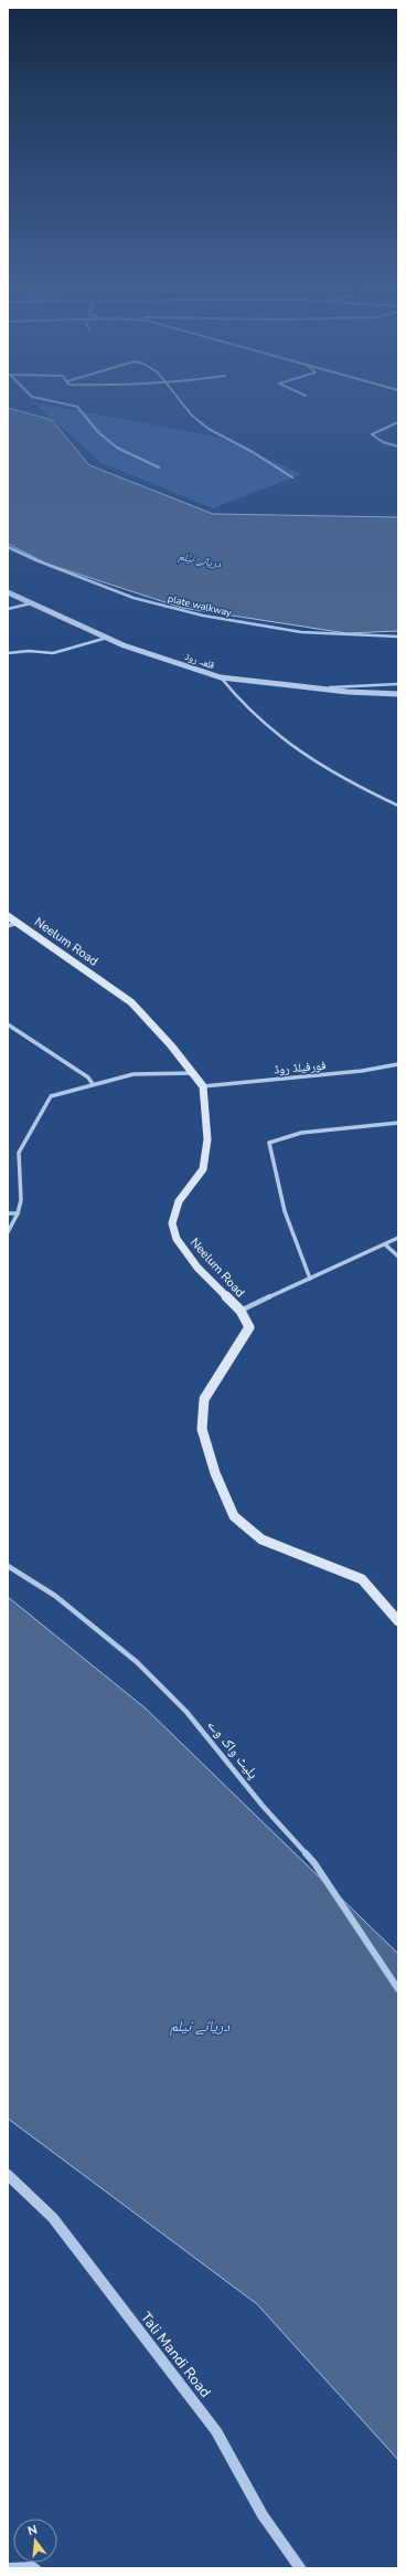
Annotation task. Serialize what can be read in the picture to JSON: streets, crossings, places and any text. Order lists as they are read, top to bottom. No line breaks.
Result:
{"streets":{"main road":["Neelum Road"],"street":["plate walkway","قلعہ روڈ","فورفیلڈ روڈ","پلیٹ واک وے","Tali Mandi Road"]},"crossings":[["Neelum Road","فورفیلڈ روڈ"]],"water":["دریائے نیلم"],"north":"top"}
